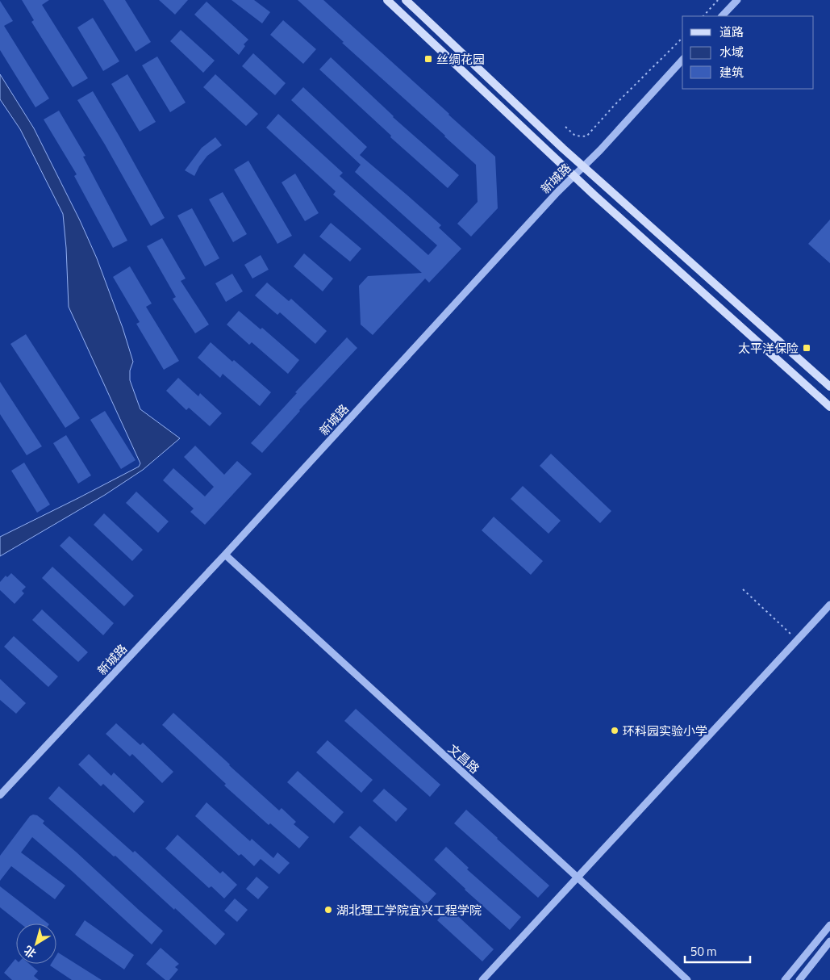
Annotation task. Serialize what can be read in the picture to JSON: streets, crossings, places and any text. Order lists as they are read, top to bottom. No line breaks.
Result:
{"streets":{"street":["新城路","文昌路"]},"crossings":[["新城路","文昌路"]],"places":{"transit":["丝绸花园","太平洋保险"],"other":["环科园实验小学","湖北理工学院宜兴工程学院"]},"legend":["道路","水域","建筑"],"scale_bar":"50 m","north":"bottom left"}
